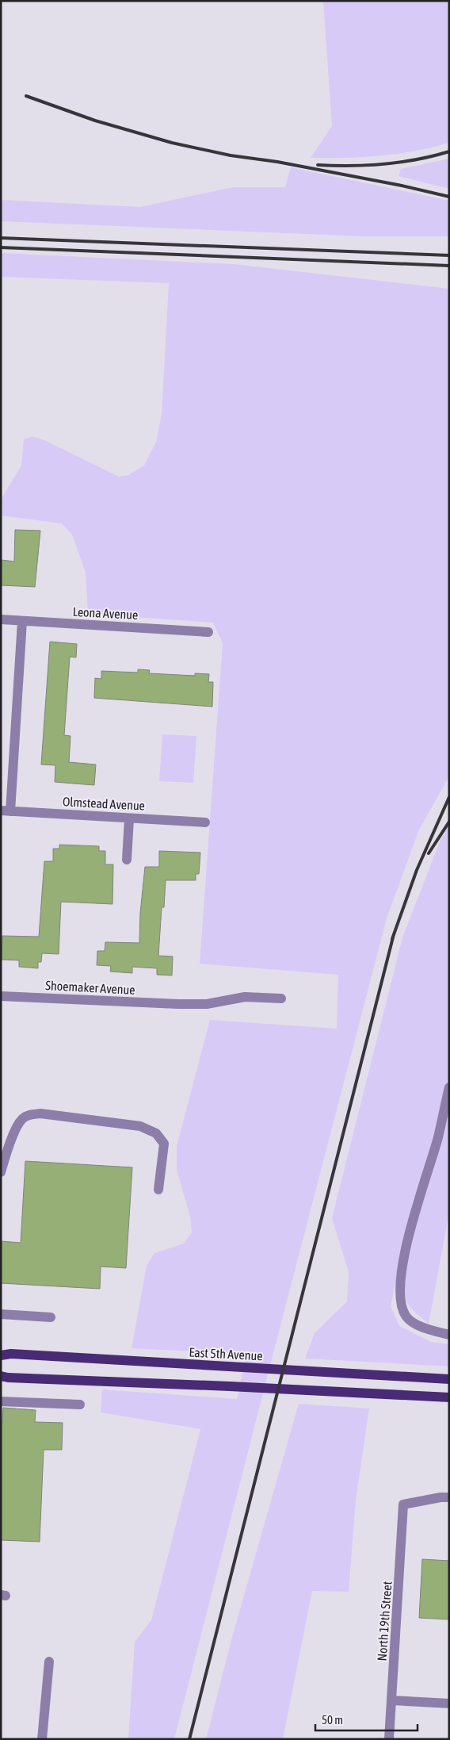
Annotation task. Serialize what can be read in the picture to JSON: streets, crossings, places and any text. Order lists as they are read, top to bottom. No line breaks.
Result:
{"streets":{"main road":["East 5th Avenue"],"street":["Leona Avenue","Olmstead Avenue","Shoemaker Avenue","North 19th Street"]},"scale_bar":"50 m"}
